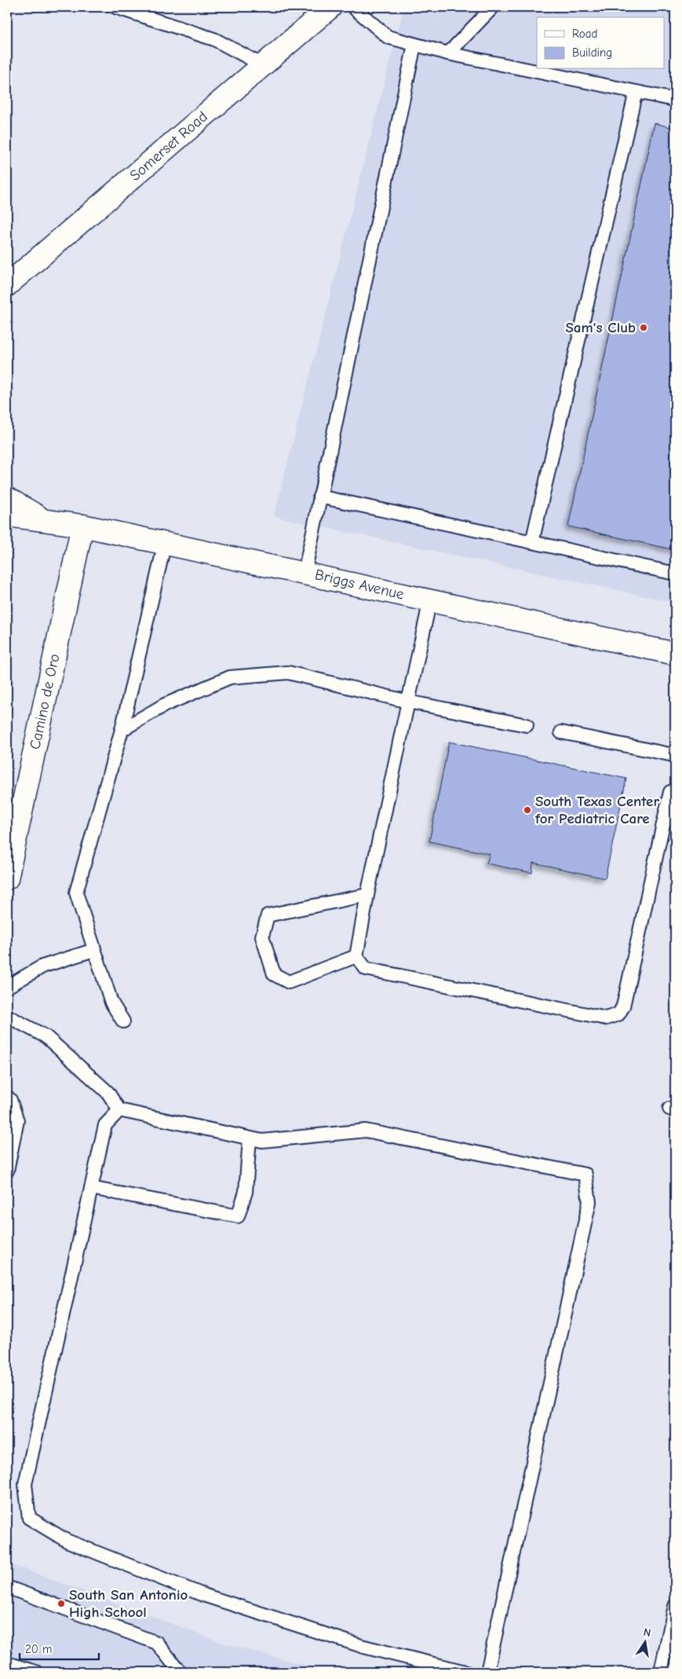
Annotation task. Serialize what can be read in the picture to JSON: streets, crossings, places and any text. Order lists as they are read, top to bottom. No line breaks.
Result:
{"streets":{"street":["Somerset Road","Briggs Avenue","Camino de Oro"]},"crossings":[["Briggs Avenue","Camino de Oro"]],"places":["Sam's Club","South Texas Center for Pediatric Care","South San Antonio High School"],"legend":["Road","Building"],"scale_bar":"20 m","north":"top"}
